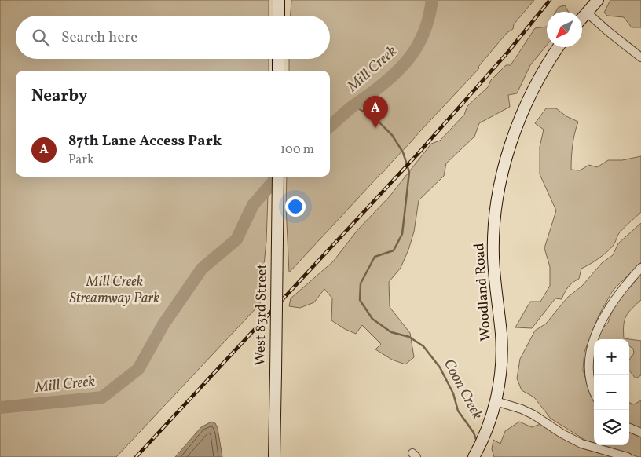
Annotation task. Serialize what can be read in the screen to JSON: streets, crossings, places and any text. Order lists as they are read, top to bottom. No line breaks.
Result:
{"streets":{"main road":["Woodland Road","West 83rd Street"]},"water":["Mill Creek","Coon Creek"],"parks":["Mill Creek Streamway Park"],"north":"bottom left","page":{"search":"Search here","heading":"Nearby","pins":"A","list":[{"mark":"A","name":"87th Lane Access Park","note":"Park","value":"100 m"}],"map_buttons":["+","−"]}}
